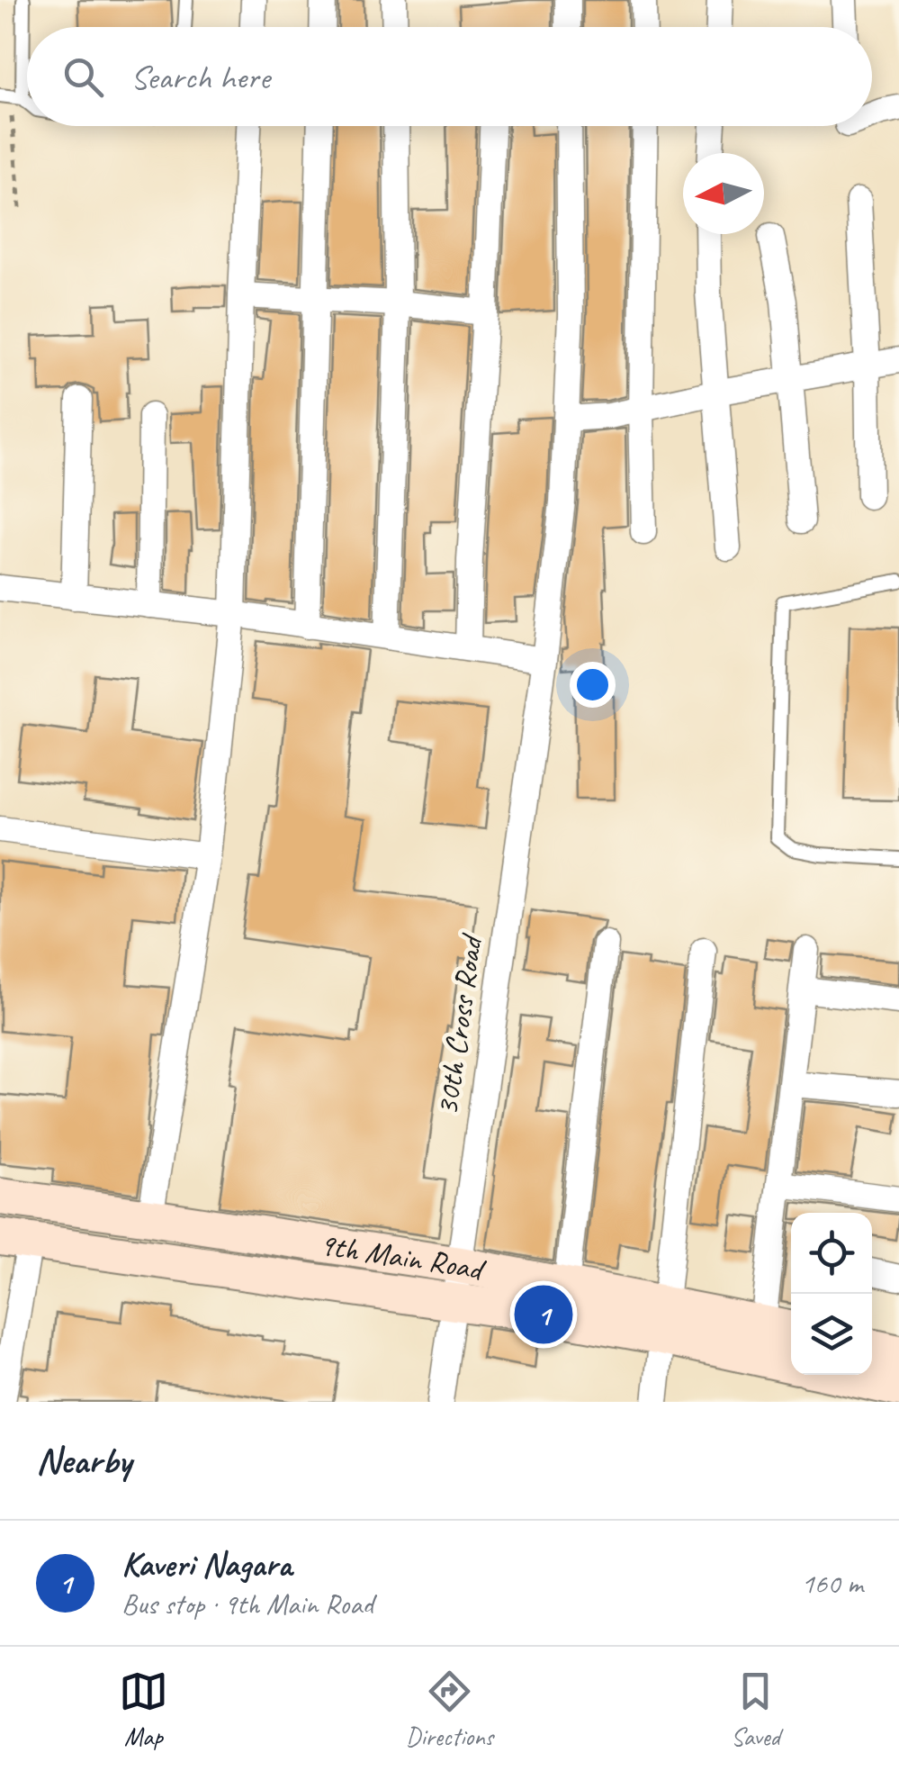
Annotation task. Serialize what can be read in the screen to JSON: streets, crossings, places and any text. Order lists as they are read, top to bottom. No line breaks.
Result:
{"streets":{"main road":["9th Main Road"],"street":["30th Cross Road"]},"crossings":[["30th Cross Road","9th Main Road"]],"north":"left","page":{"search":"Search here","pins":"1","heading":"Nearby","list":[{"mark":"1","name":"Kaveri Nagara","note":"Bus stop · 9th Main Road","value":"160 m"}],"nav":["Map","Directions","Saved"]}}
